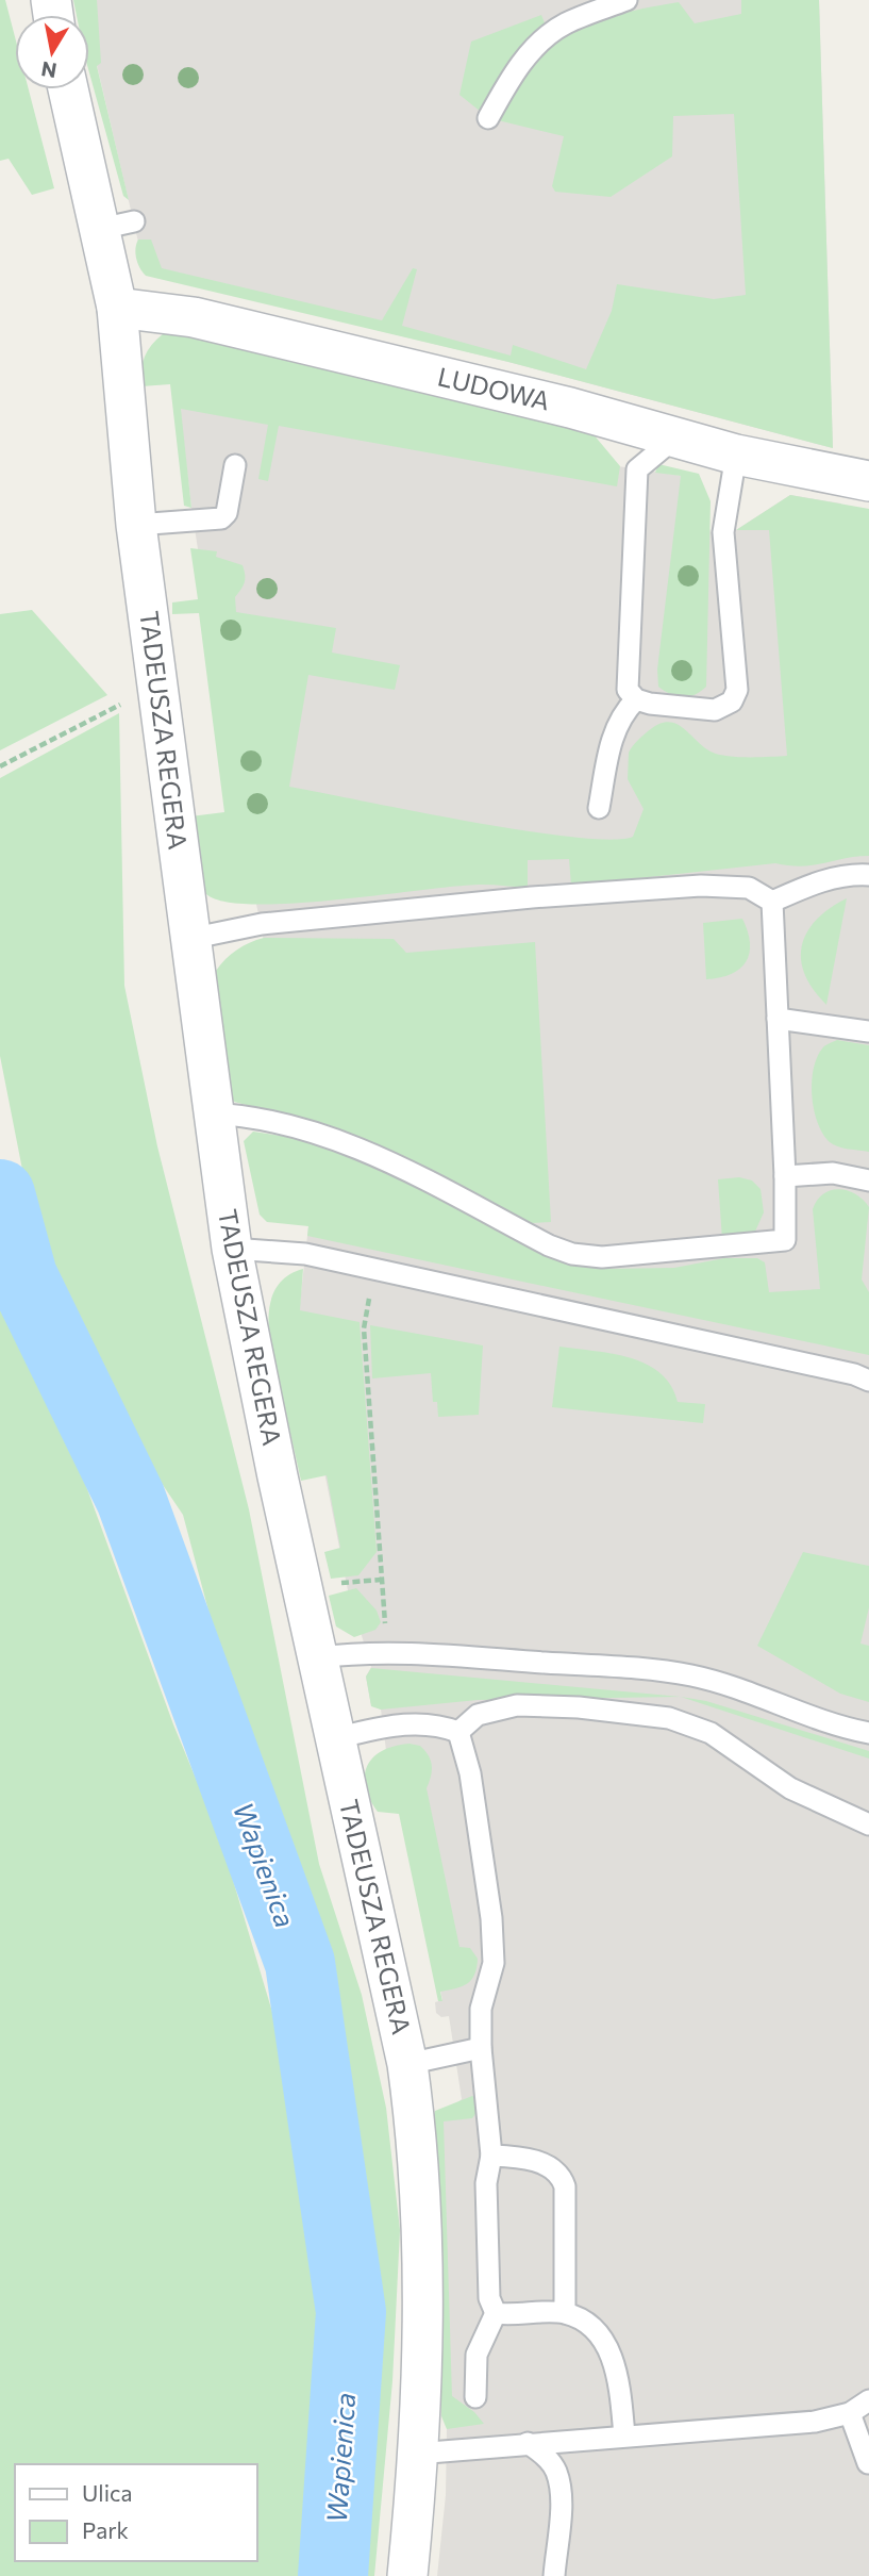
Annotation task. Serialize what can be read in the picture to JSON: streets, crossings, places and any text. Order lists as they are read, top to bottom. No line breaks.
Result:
{"streets":{"street":["LUDOWA","TADEUSZA REGERA"]},"crossings":[["LUDOWA","TADEUSZA REGERA"]],"water":["Wapienica"],"legend":["Ulica","Park"],"north":"bottom"}
